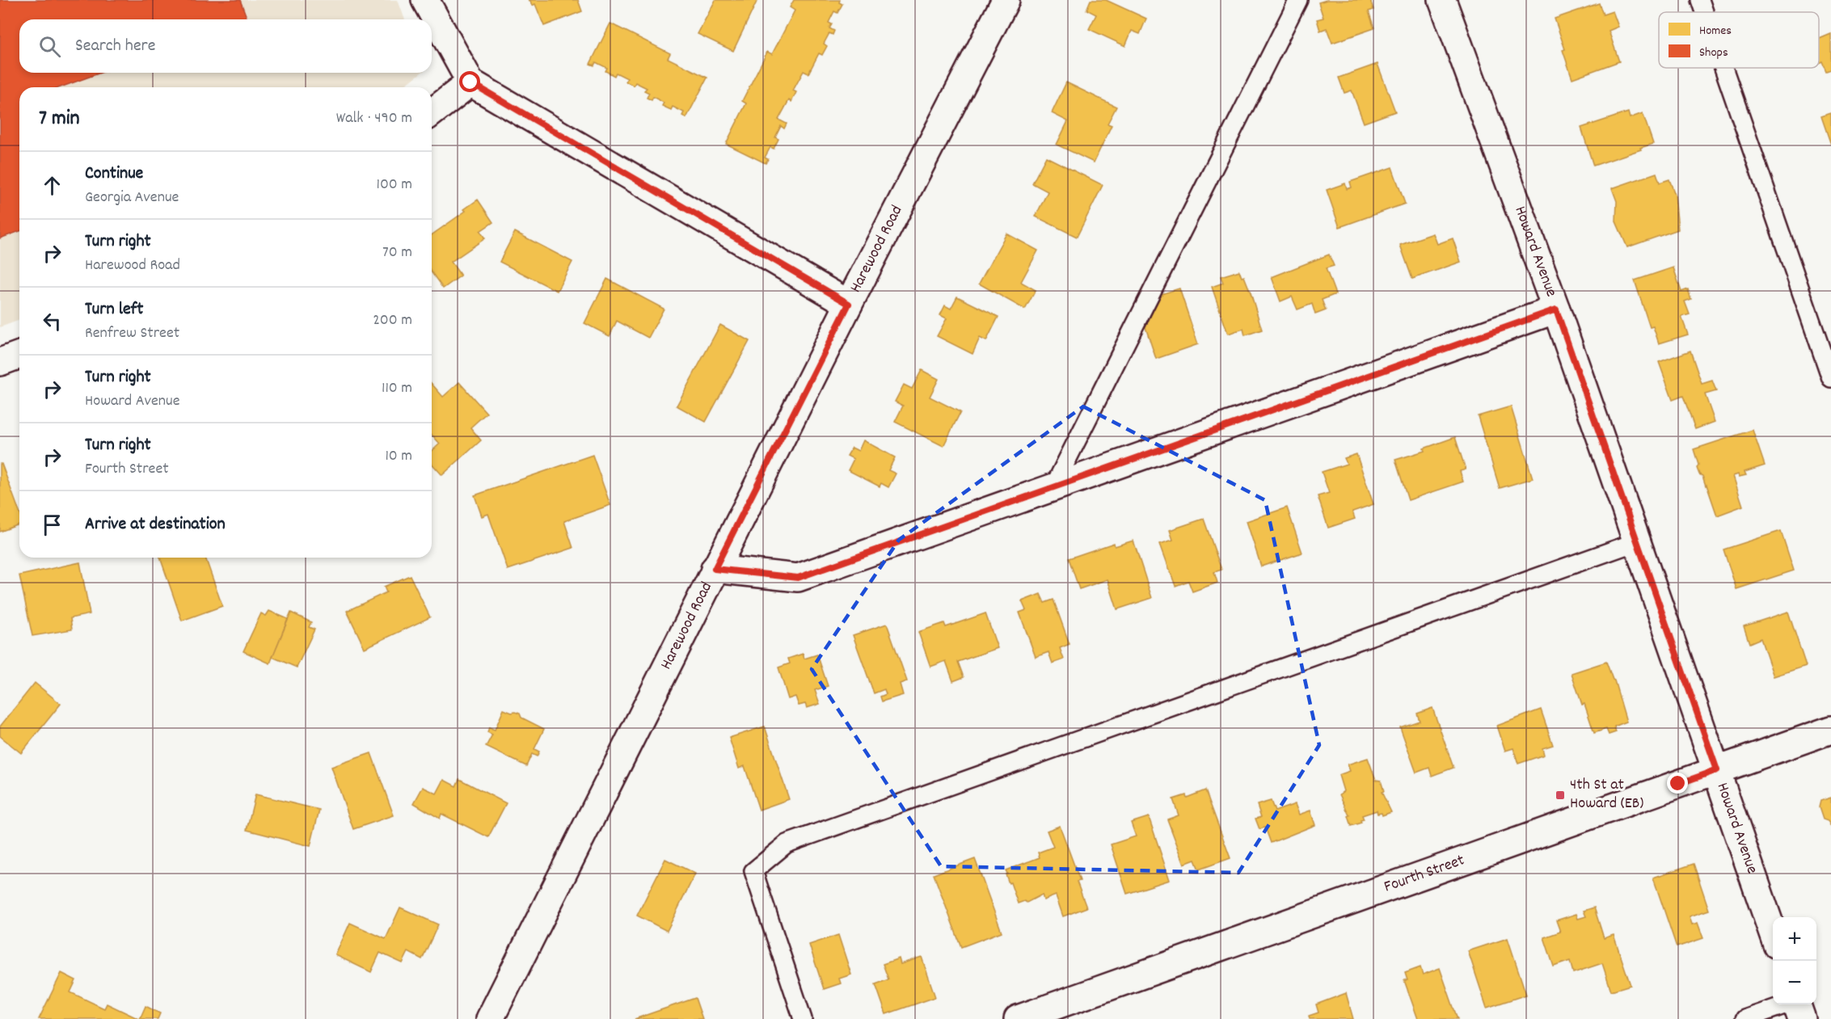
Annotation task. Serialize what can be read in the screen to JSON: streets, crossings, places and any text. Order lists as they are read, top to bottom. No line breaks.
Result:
{"streets":{"street":["Harewood Road","Howard Avenue","Fourth Street"]},"crossings":[["Howard Avenue","Fourth Street"]],"places":{"transit":["4th St at Howard (EB)"]},"legend":["Homes","Shops"],"page":{"search":"Search here","heading":["7 min","Walk · 490 m"],"list":[["Continue","Georgia Avenue","100 m"],["Turn right","Harewood Road","70 m"],["Turn left","Renfrew Street","200 m"],["Turn right","Howard Avenue","110 m"],["Turn right","Fourth Street","10 m"],"Arrive at destination"],"map_buttons":["+","−"]}}
